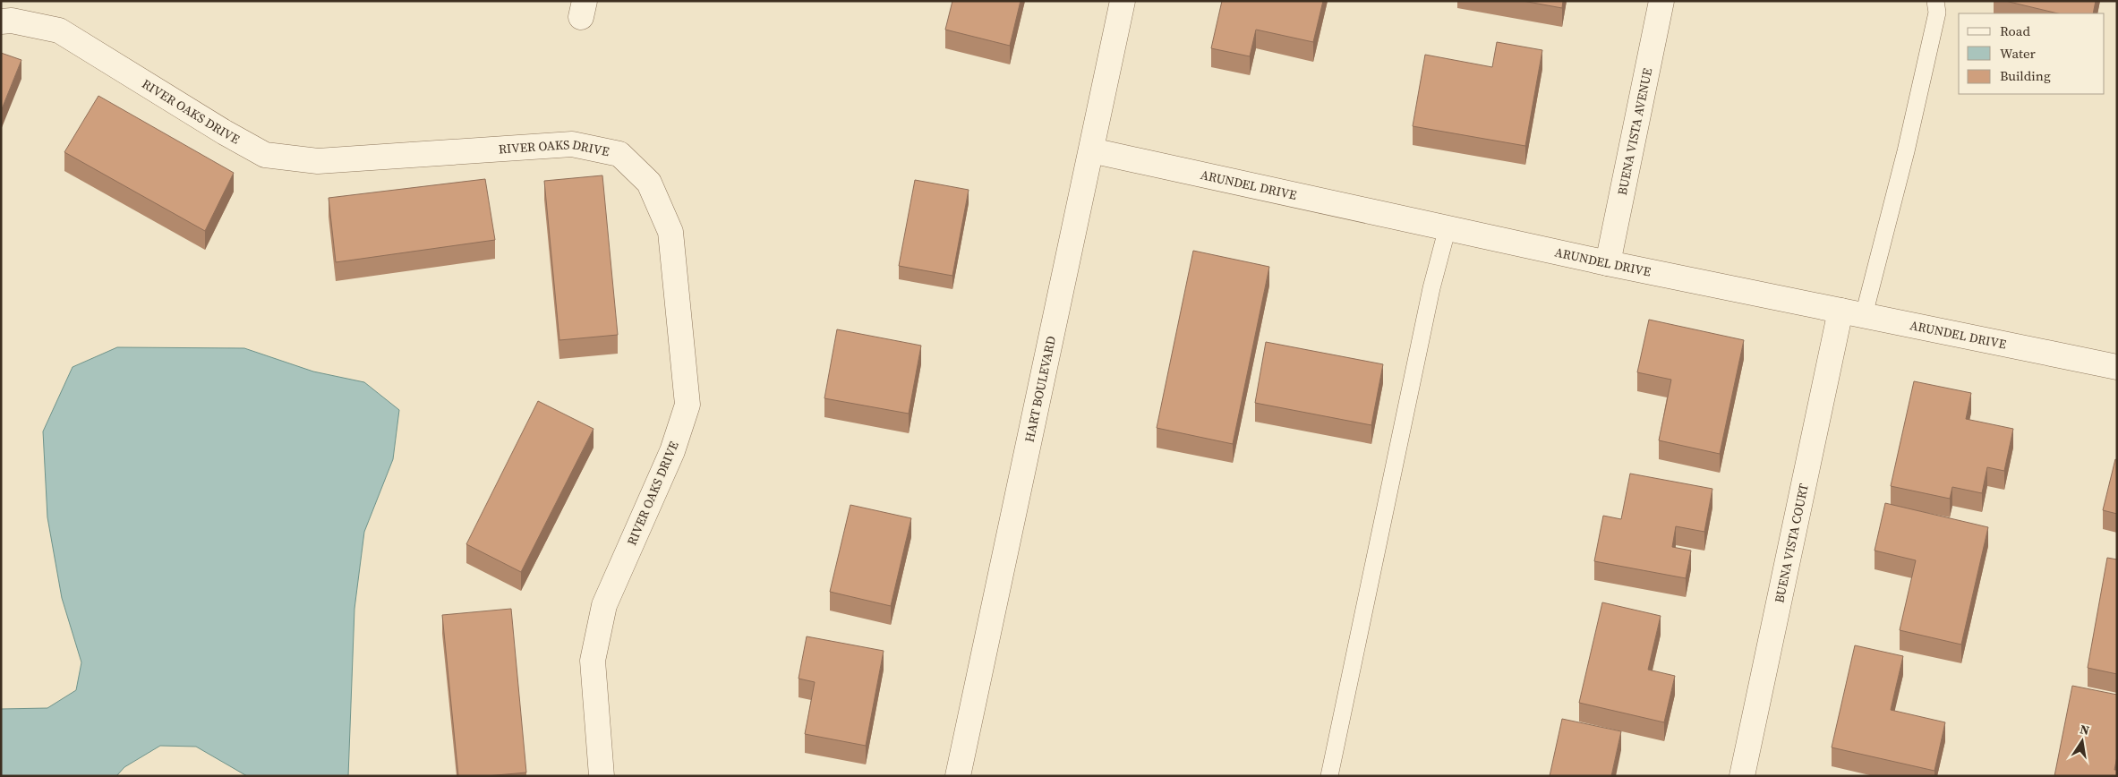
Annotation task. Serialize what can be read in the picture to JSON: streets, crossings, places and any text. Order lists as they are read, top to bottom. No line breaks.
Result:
{"streets":{"street":["RIVER OAKS DRIVE","BUENA VISTA AVENUE","ARUNDEL DRIVE","HART BOULEVARD","BUENA VISTA COURT"]},"crossings":[["BUENA VISTA AVENUE","ARUNDEL DRIVE"],["ARUNDEL DRIVE","HART BOULEVARD"],["ARUNDEL DRIVE","BUENA VISTA COURT"]],"legend":["Road","Water","Building"],"north":"top"}
